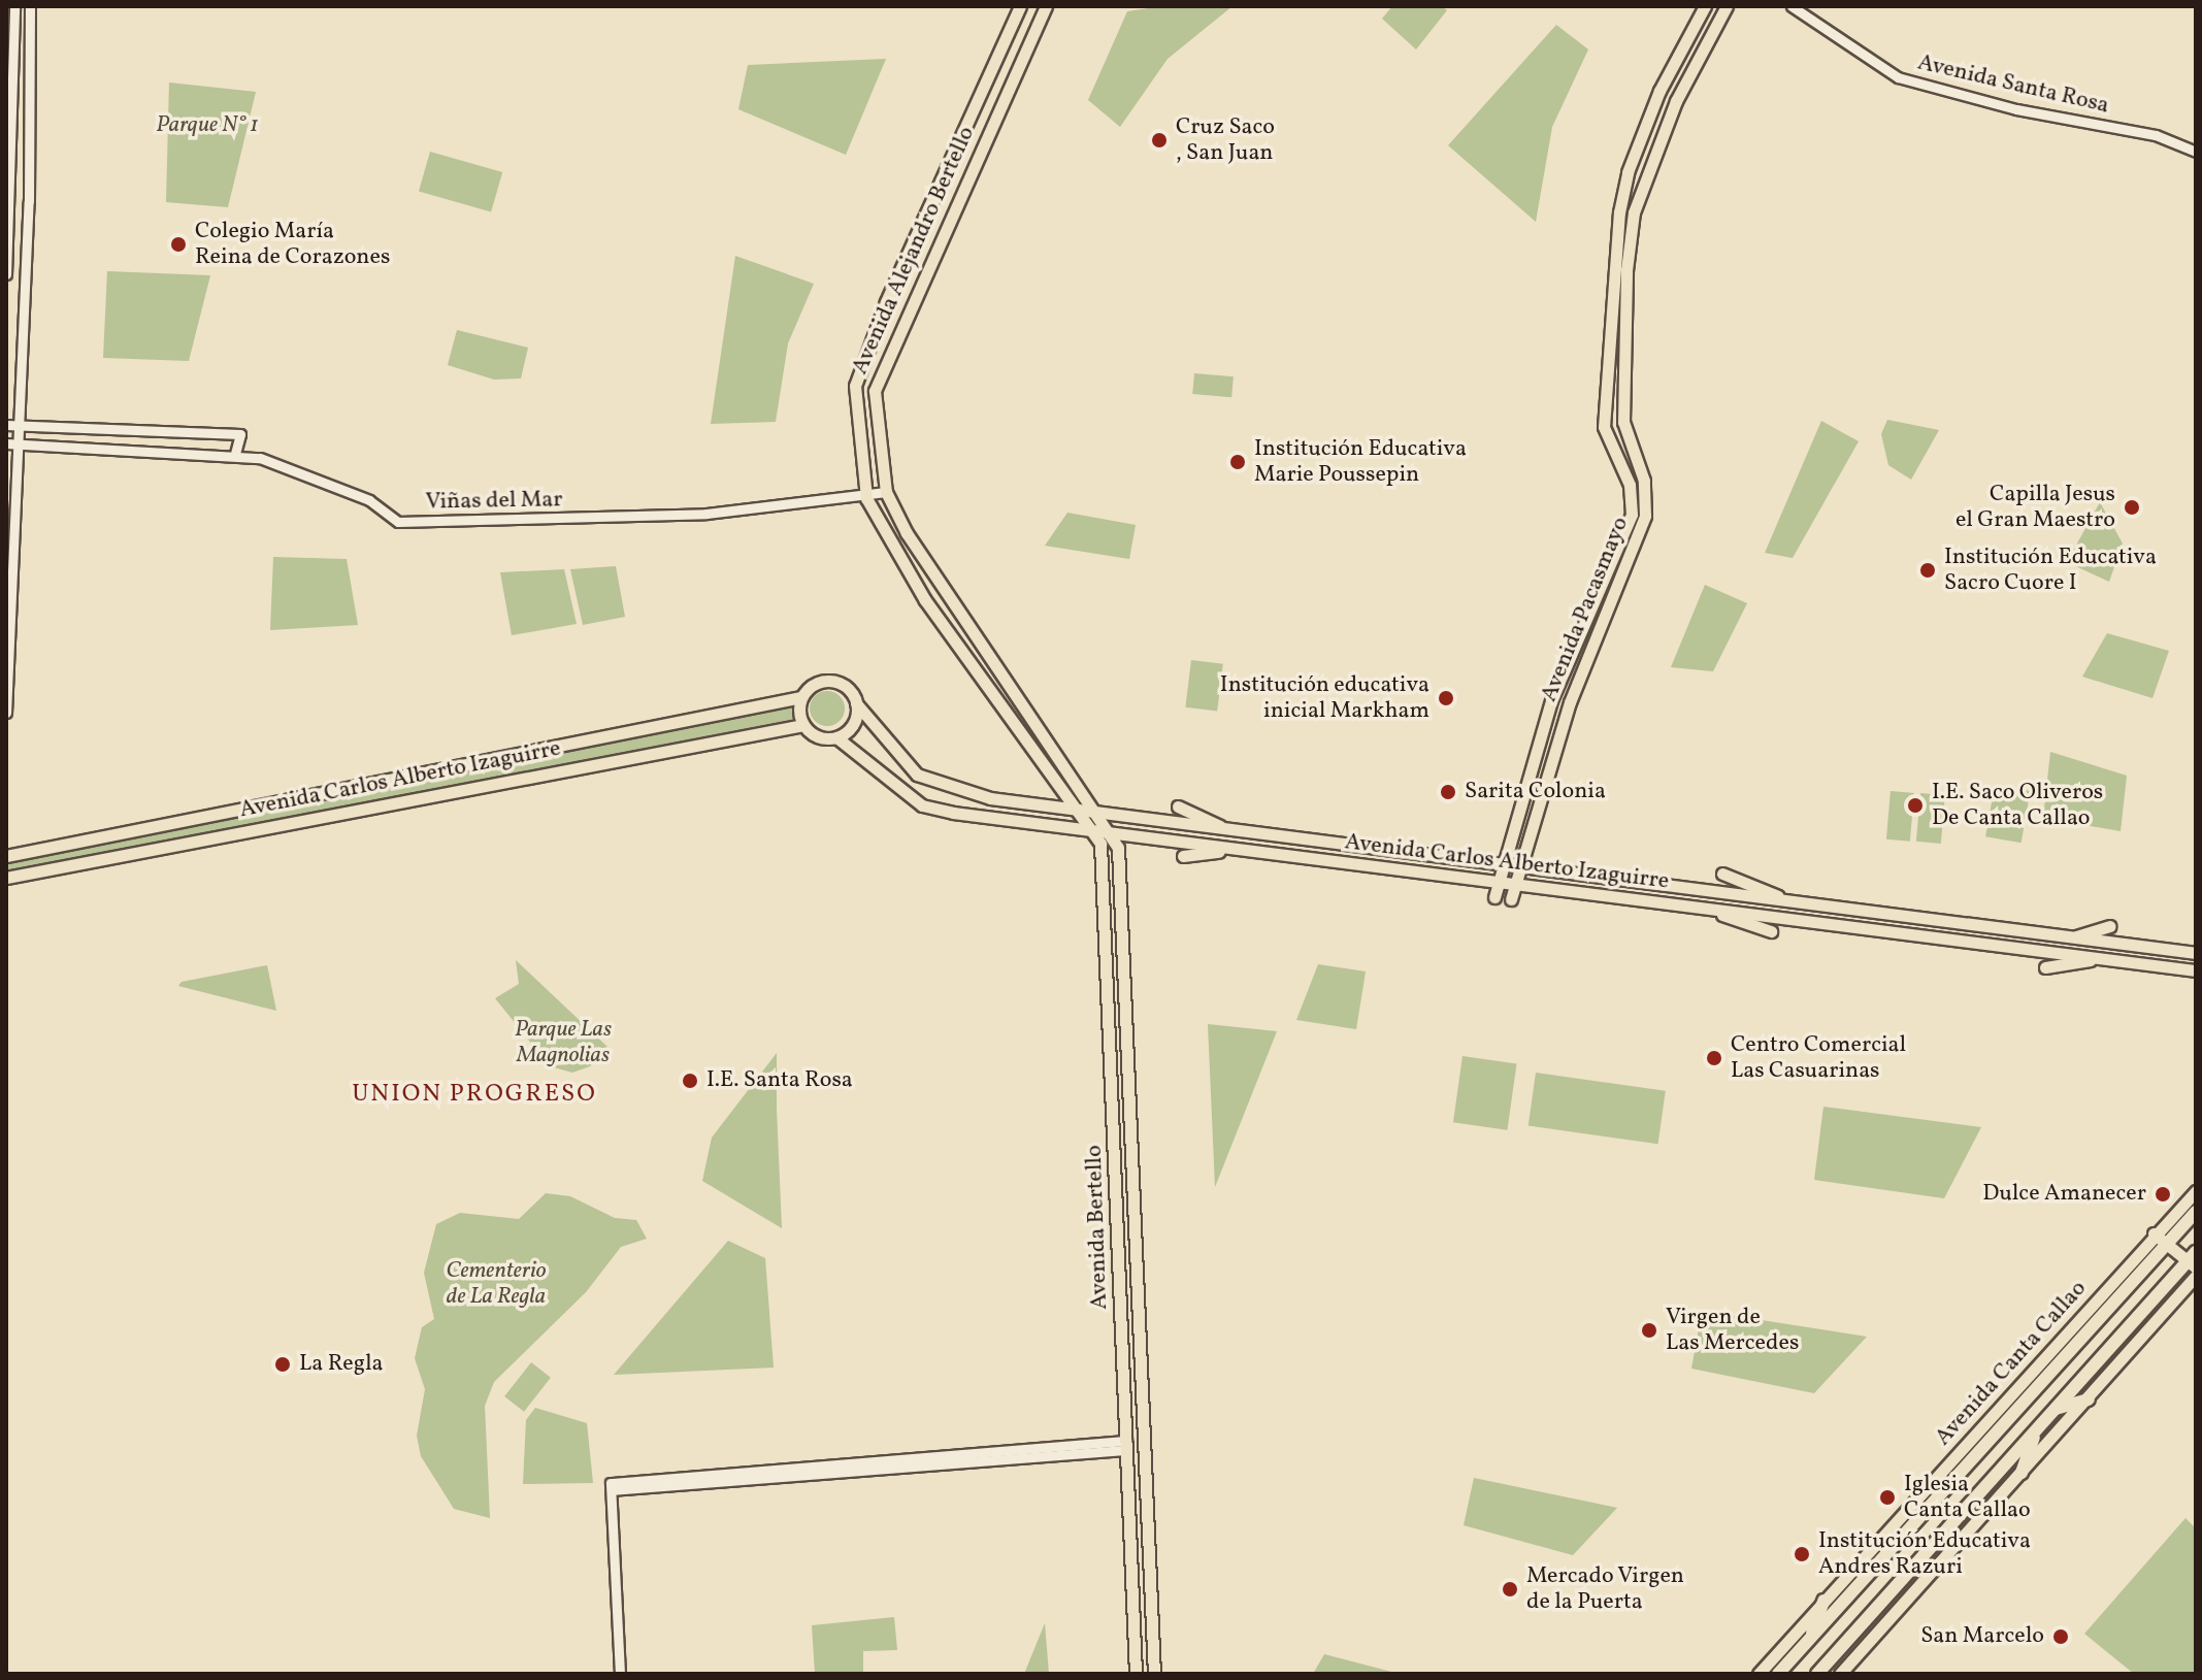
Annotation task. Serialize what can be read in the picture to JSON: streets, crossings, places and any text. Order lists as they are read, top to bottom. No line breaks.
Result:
{"streets":{"highway":["Avenida Canta Callao"],"main road":["Avenida Alejandro Bertello","Avenida Pacasmayo","Avenida Carlos Alberto Izaguirre","Avenida Bertello"],"street":["Avenida Santa Rosa","Viñas del Mar"]},"crossings":[["Avenida Alejandro Bertello","Viñas del Mar"],["Avenida Alejandro Bertello","Avenida Carlos Alberto Izaguirre"],["Avenida Alejandro Bertello","Avenida Bertello"],["Avenida Pacasmayo","Avenida Carlos Alberto Izaguirre"],["Avenida Carlos Alberto Izaguirre","Avenida Bertello"]],"districts":["UNION PROGRESO"],"parks":["Parque N° 1","Parque Las Magnolias","Cementerio de La Regla"],"places":["Cruz Saco , San Juan","Colegio María Reina de Corazones","Institución Educativa Marie Poussepin","Capilla Jesus el Gran Maestro","Institución Educativa Sacro Cuore I","Institución educativa inicial Markham","Sarita Colonia","I.E. Saco Oliveros De Canta Callao","Centro Comercial Las Casuarinas","I.E. Santa Rosa","Dulce Amanecer","Virgen de Las Mercedes","La Regla","Iglesia Canta Callao","Institución Educativa Andres Razuri","Mercado Virgen de la Puerta","San Marcelo"]}
